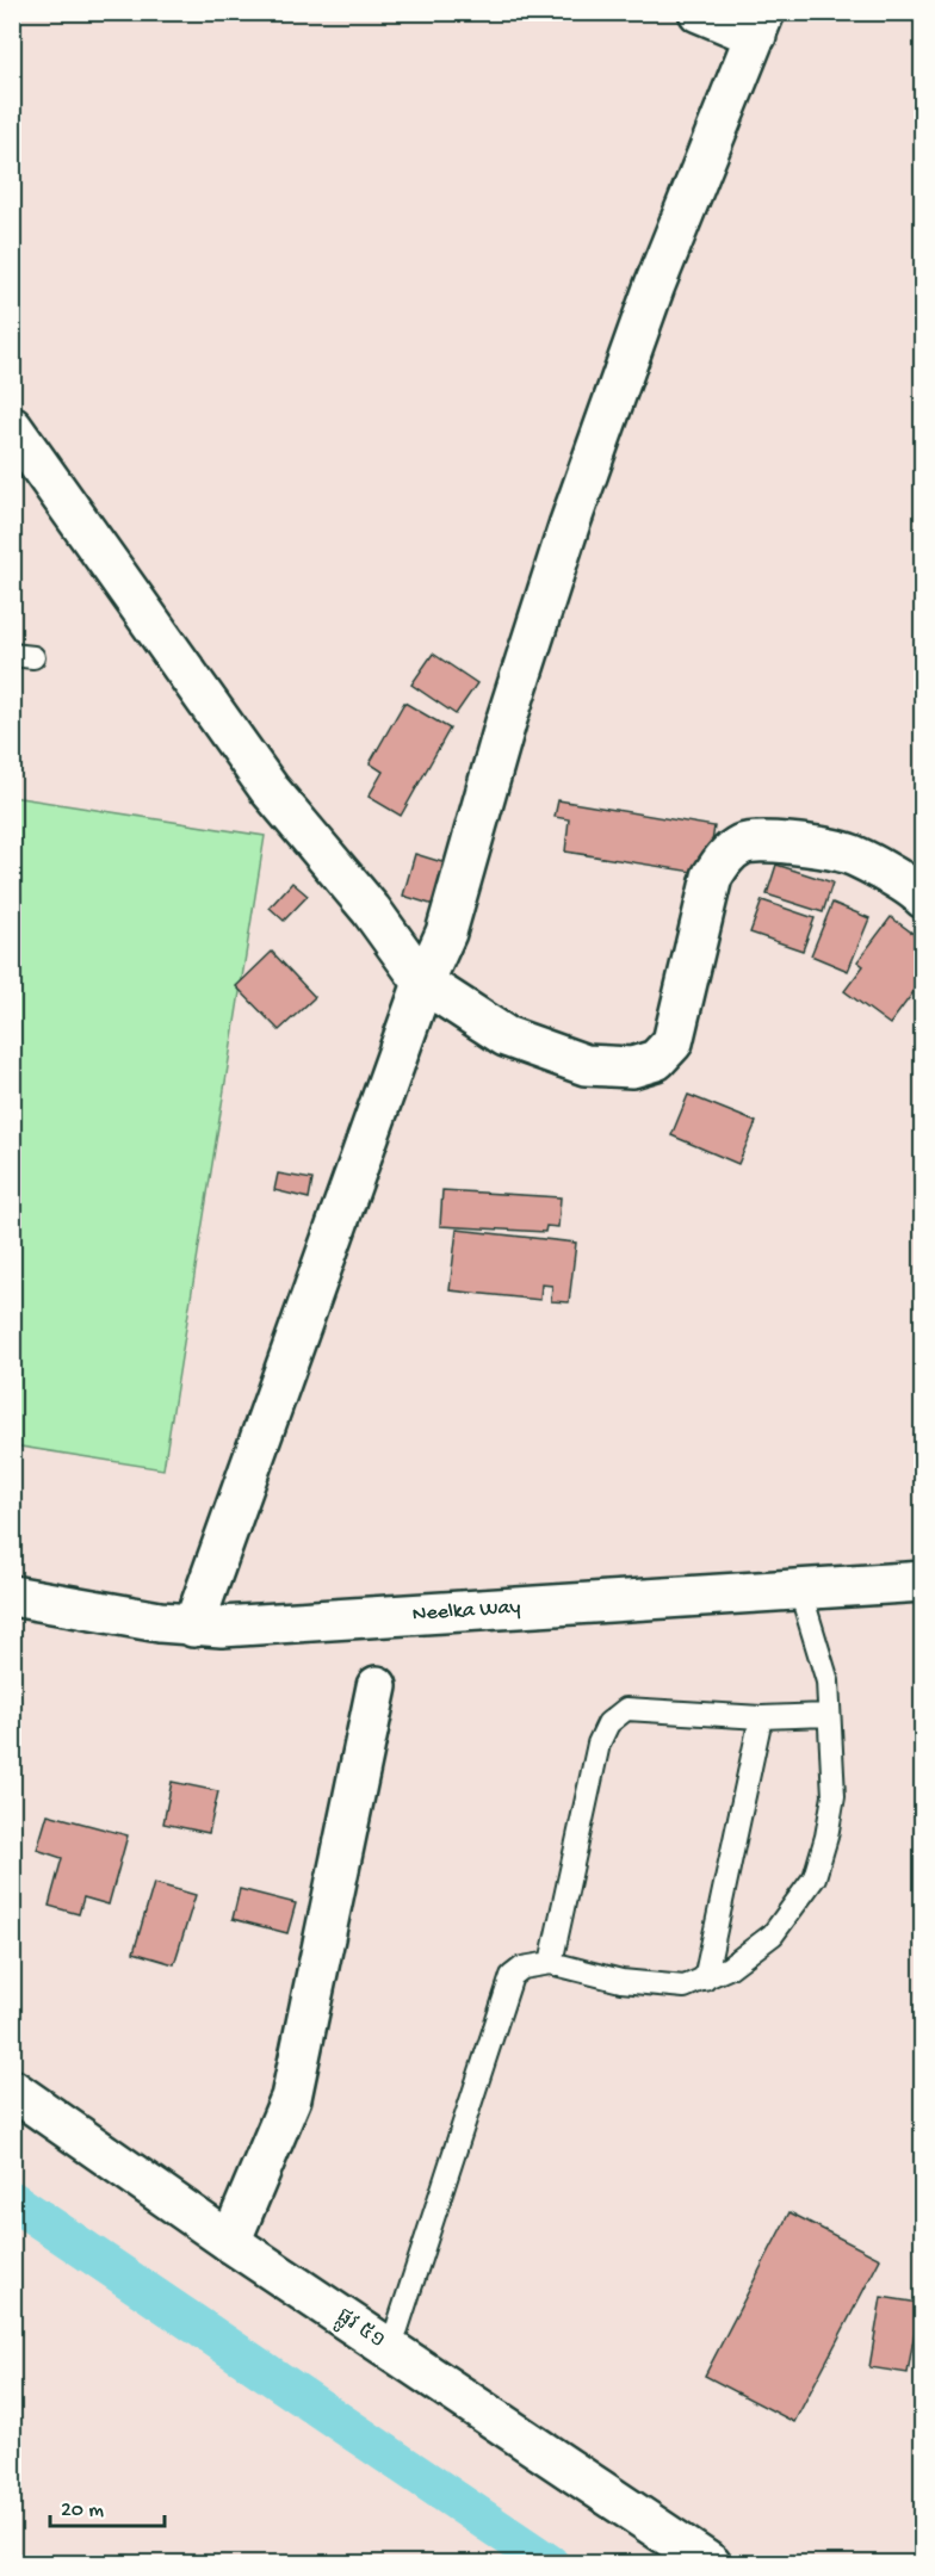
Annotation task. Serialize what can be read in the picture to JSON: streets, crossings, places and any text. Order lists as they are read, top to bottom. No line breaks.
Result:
{"streets":{"street":["Neelka Way","ផ្លូវ ៥១"]},"scale_bar":"20 m"}
